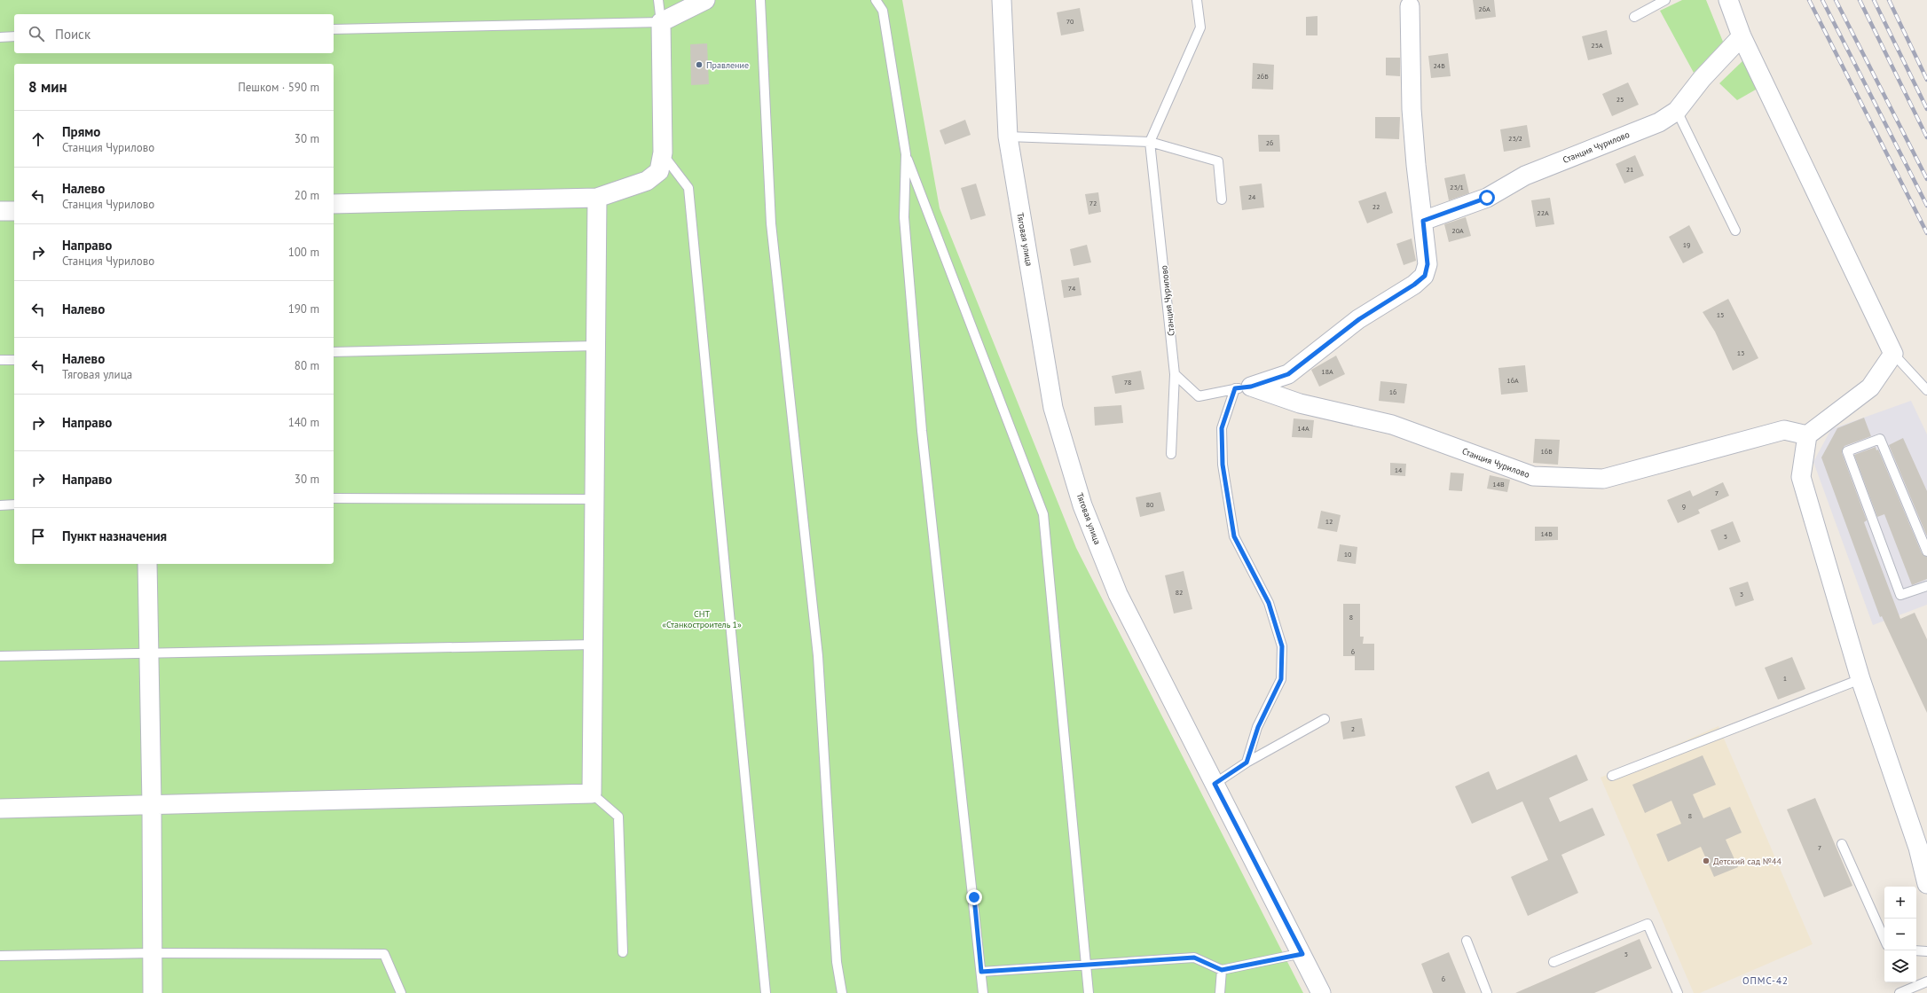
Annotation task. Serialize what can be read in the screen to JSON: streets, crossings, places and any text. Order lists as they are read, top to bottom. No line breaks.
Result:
{"streets":{"street":["Станция Чурилово","Тяговая улица"]},"districts":["ОПМС-42"],"parks":["СНТ «Станкостроитель 1»"],"places":["Правление","Детский сад №44"],"house_numbers":["26А","70","25А","24Б","26Б","25","23/2","26","21","23/1","24","72","22","22А","20А","19","74","15","13","18А","16А","78","16","14А","16Б","14","14В","7","80","9","12","14Б","5","10","82","3","8","6","1","2","8","7","5","6"],"page":{"search":"Поиск","heading":["8 мин","Пешком · 590 m"],"list":[["Прямо","Станция Чурилово","30 m"],["Налево","Станция Чурилово","20 m"],["Направо","Станция Чурилово","100 m"],["Налево","190 m"],["Налево","Тяговая улица","80 m"],["Направо","140 m"],["Направо","30 m"],"Пункт назначения"],"map_buttons":["+","−"]}}
